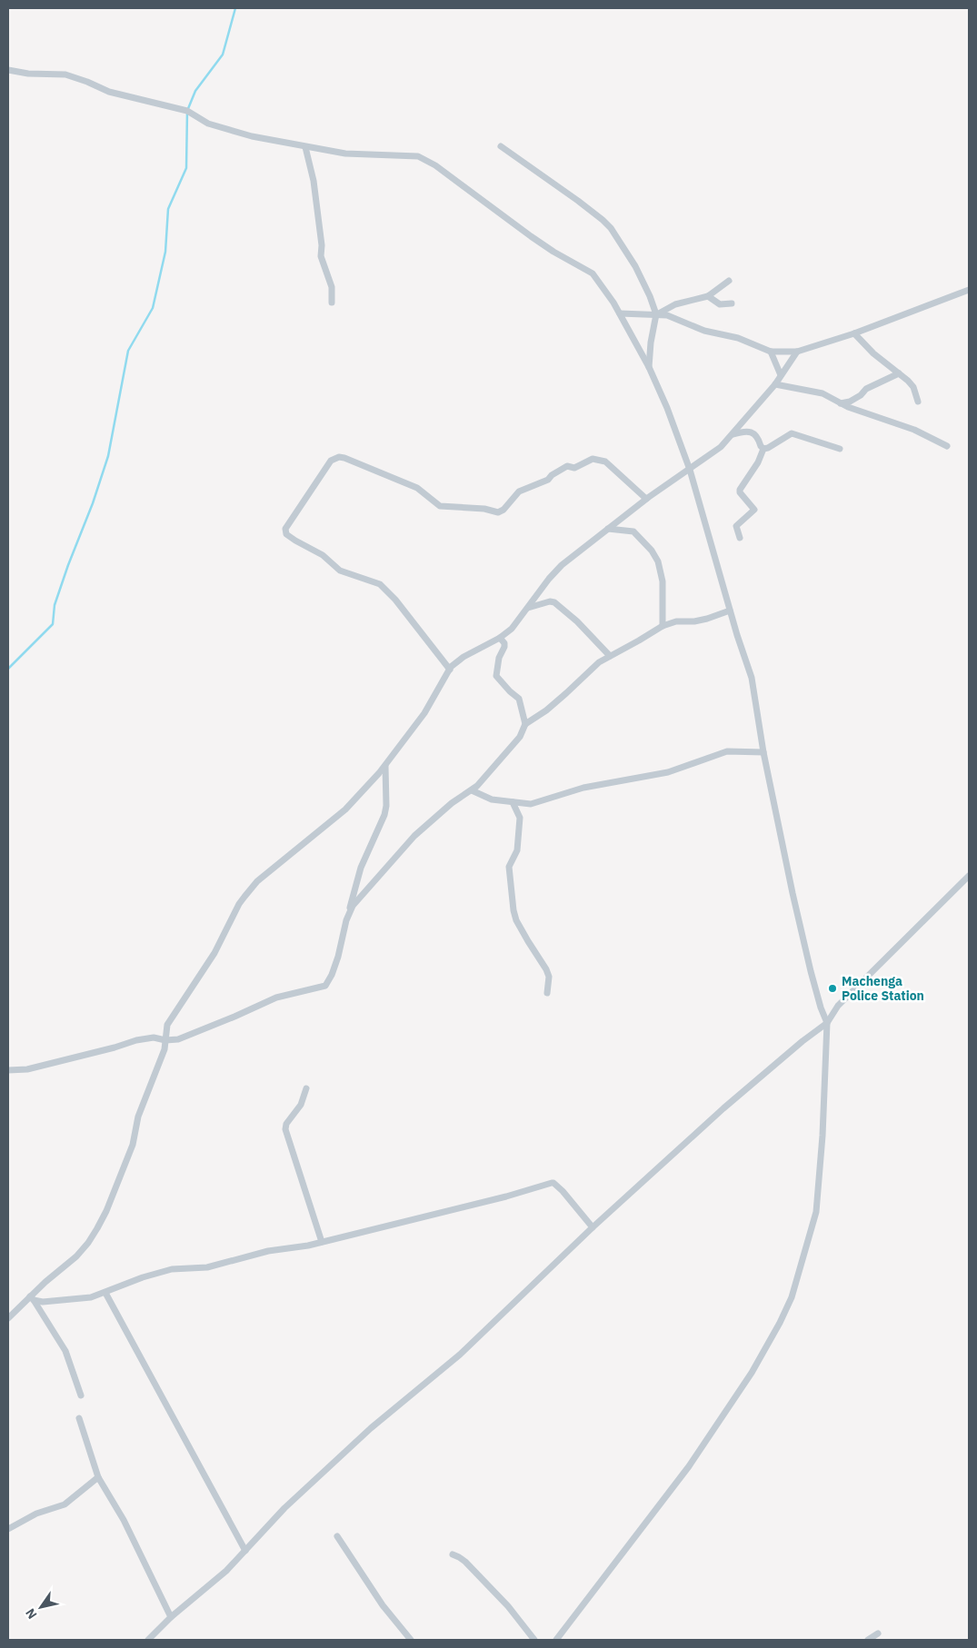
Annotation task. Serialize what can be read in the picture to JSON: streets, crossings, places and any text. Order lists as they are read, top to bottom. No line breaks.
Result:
{"places":["Machenga Police Station"],"north":"bottom left"}
